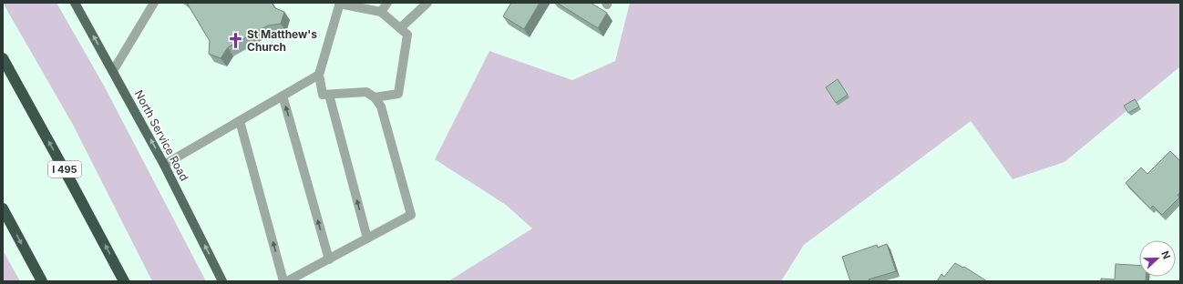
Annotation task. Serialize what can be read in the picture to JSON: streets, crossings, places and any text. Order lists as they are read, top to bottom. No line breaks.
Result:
{"streets":{"highway":["I 495"],"main road":["North Service Road"]},"one_way":["North Service Road"],"places":{"church":["St Matthew's Church"]},"north":"right"}
